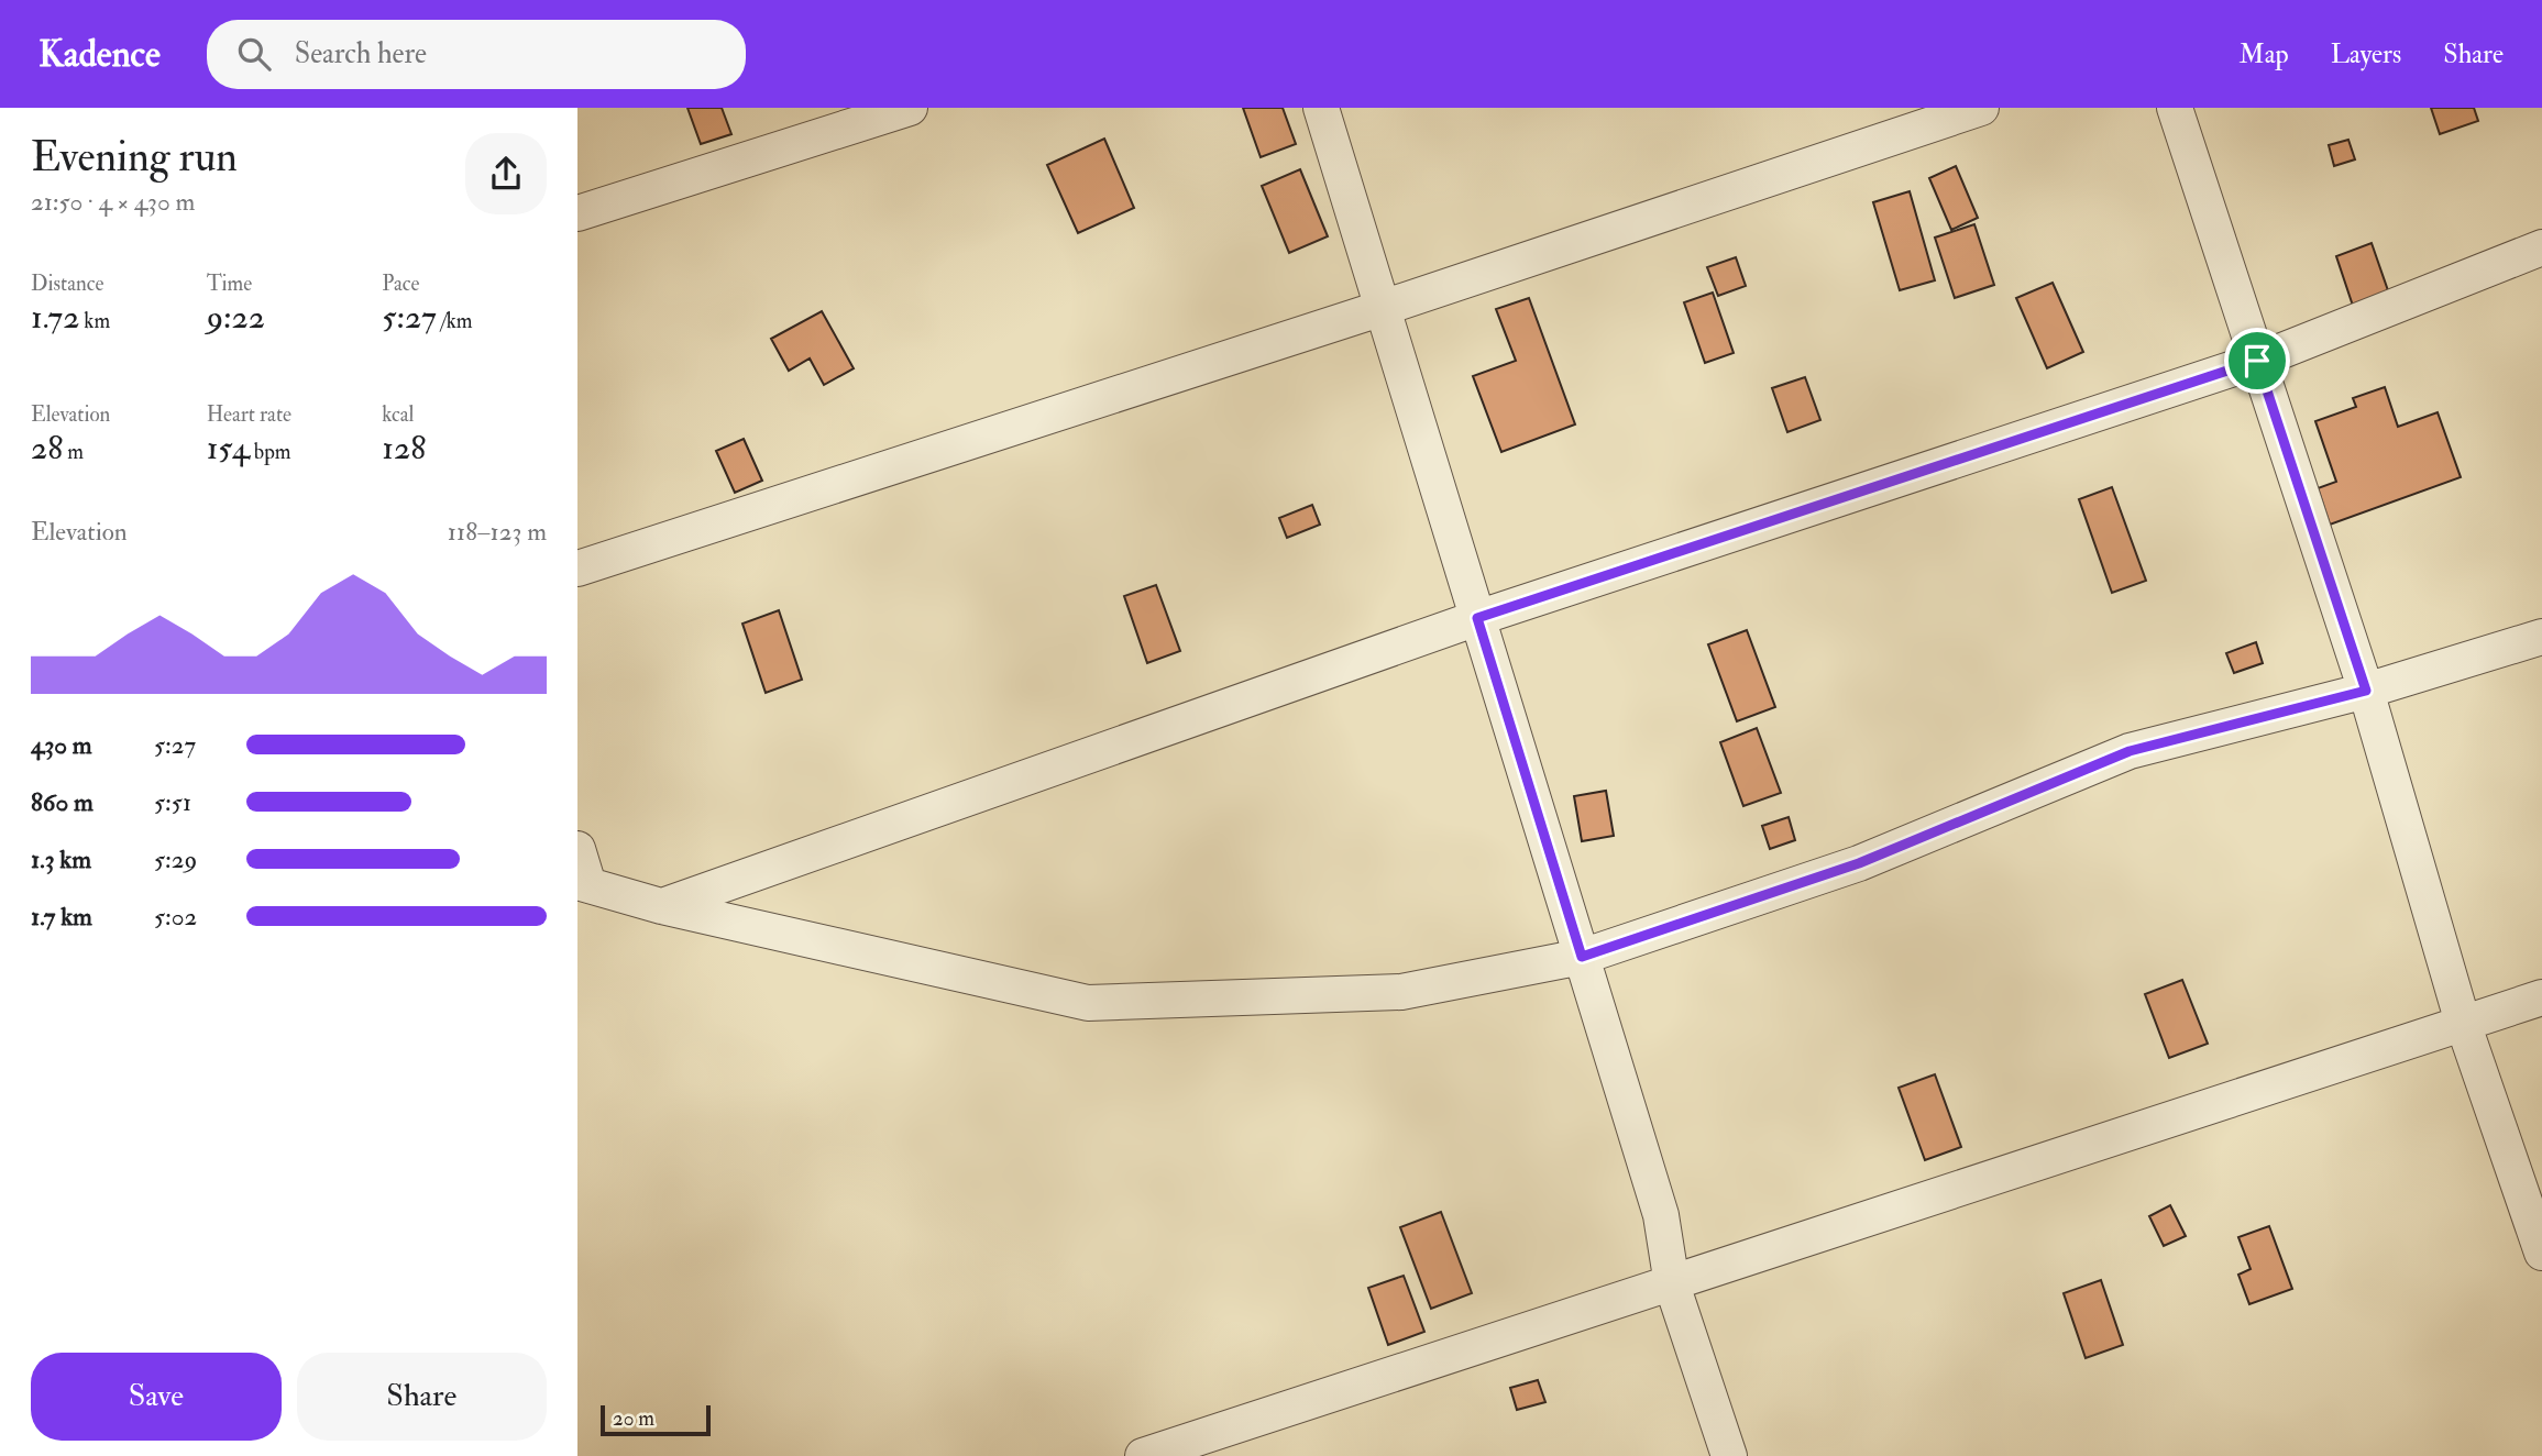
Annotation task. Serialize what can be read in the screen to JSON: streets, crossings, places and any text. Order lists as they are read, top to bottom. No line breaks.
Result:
{"scale_bar":"20 m","page":{"header":"Kadence","search":"Search here","nav":["Map","Layers","Share"],"heading":["Evening run","21:50 · 4 × 430 m"],"stats":[["Distance","1.72 km"],["Time","9:22"],["Pace","5:27 /km"],["Elevation","28 m"],["Heart rate","154 bpm"],["kcal","128"]],"chart":["Elevation","118–123 m"],"list":[{"name":"430 m","note":"5:27"},{"name":"860 m","note":"5:51"},{"name":"1.3 km","note":"5:29"},{"name":"1.7 km","note":"5:02"}],"buttons":["Save","Share"],"scale":"20 m"}}
